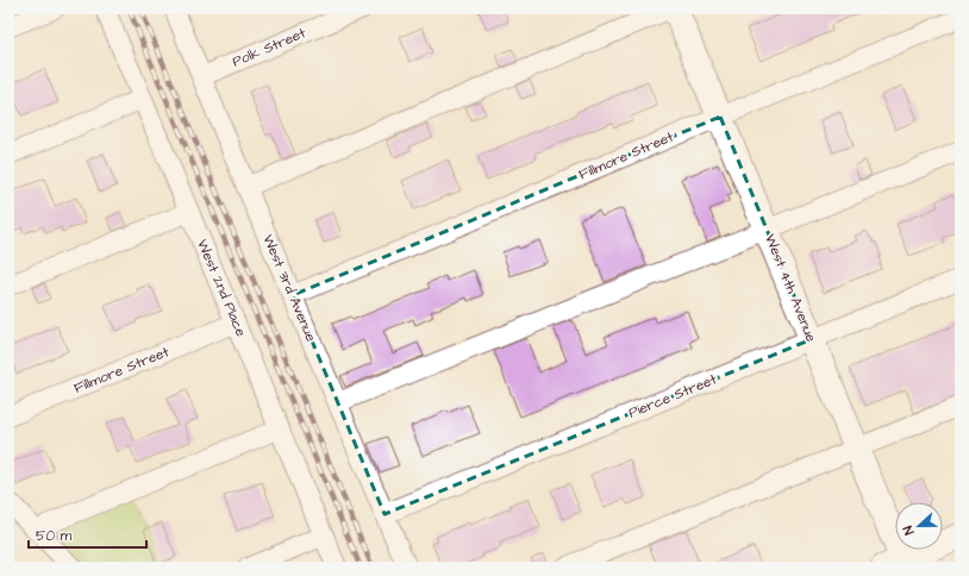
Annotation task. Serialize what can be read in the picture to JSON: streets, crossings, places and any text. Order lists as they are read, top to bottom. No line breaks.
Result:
{"streets":{"main road":["West 4th Avenue"],"street":["Polk Street","Fillmore Street","West 2nd Place","West 3rd Avenue","Pierce Street"]},"crossings":[["Polk Street","West 3rd Avenue"],["Fillmore Street","West 2nd Place"],["Fillmore Street","West 3rd Avenue"],["Fillmore Street","West 4th Avenue"],["West 3rd Avenue","Pierce Street"],["West 4th Avenue","Pierce Street"]],"scale_bar":"50 m","north":"left"}
